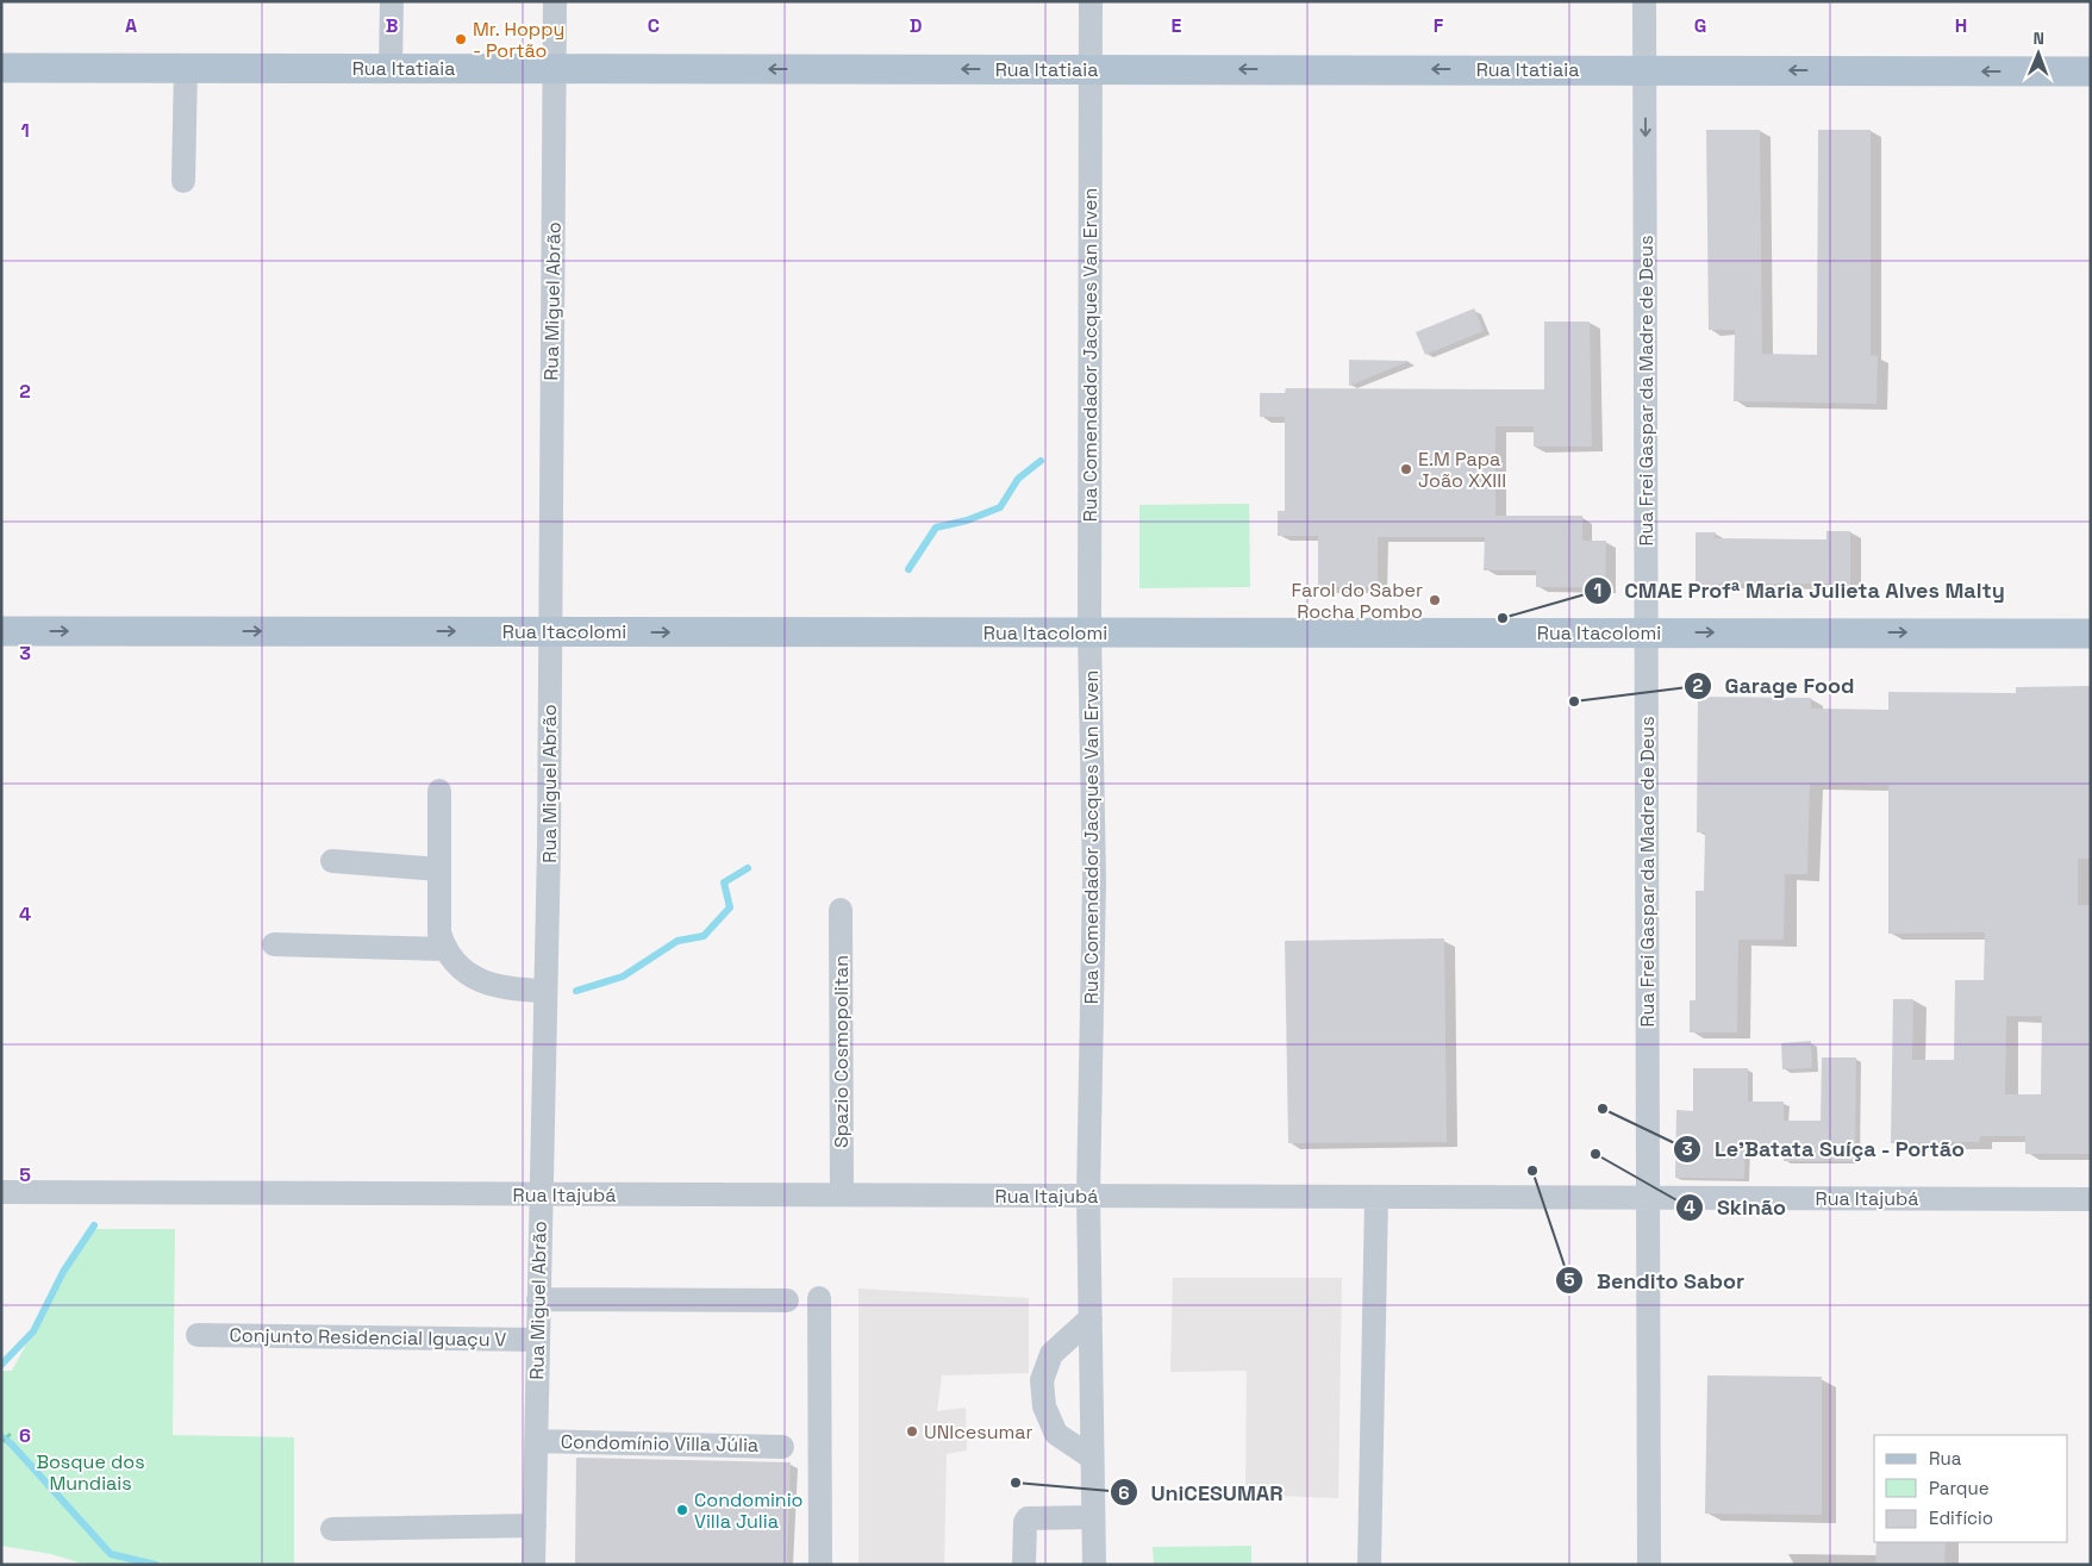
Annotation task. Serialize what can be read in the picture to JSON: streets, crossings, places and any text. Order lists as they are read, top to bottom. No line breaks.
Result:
{"streets":{"main road":["Rua Itatiaia","Rua Itacolomi"],"street":["Rua Miguel Abrão","Rua Comendador Jacques Van Erven","Rua Frei Gaspar da Madre de Deus","Spazio Cosmopolitan","Rua Itajubá","Conjunto Residencial Iguaçu V","Condomínio Villa Júlia"]},"crossings":[["Rua Itatiaia","Rua Miguel Abrão"],["Rua Itatiaia","Rua Comendador Jacques Van Erven"],["Rua Itatiaia","Rua Frei Gaspar da Madre de Deus"],["Rua Miguel Abrão","Rua Itacolomi"],["Rua Miguel Abrão","Rua Itajubá"],["Rua Miguel Abrão","Conjunto Residencial Iguaçu V"],["Rua Miguel Abrão","Condomínio Villa Júlia"],["Rua Comendador Jacques Van Erven","Rua Itacolomi"],["Rua Comendador Jacques Van Erven","Rua Itajubá"],["Rua Frei Gaspar da Madre de Deus","Rua Itacolomi"],["Rua Frei Gaspar da Madre de Deus","Rua Itajubá"],["Spazio Cosmopolitan","Rua Itajubá"]],"one_way":["Rua Itatiaia","Rua Frei Gaspar da Madre de Deus","Rua Itacolomi"],"parks":["Bosque dos Mundiais"],"places":["Mr. Hoppy - Portão","E.M Papa João XXIII","Farol do Saber Rocha Pombo","CMAE Profª Maria Julieta Alves Malty","Garage Food","Le'Batata Suíça - Portão","Skinão","Bendito Sabor","UNIcesumar","UniCESUMAR","Condominio Villa Julia"],"legend":["Rua","Parque","Edifício"],"north":"top","grid":{"columns":["A","B","C","D","E","F","G","H"],"rows":["1","2","3","4","5","6"]}}
